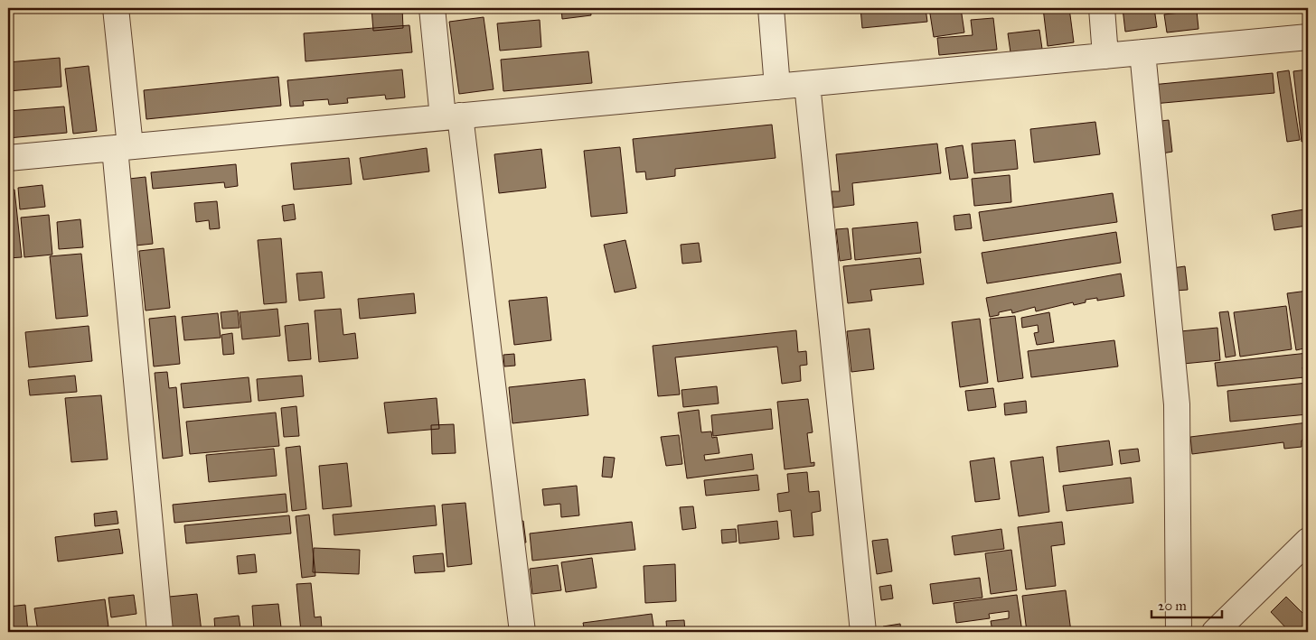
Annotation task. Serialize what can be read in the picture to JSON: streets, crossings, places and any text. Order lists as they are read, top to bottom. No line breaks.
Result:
{"scale_bar":"20 m"}
